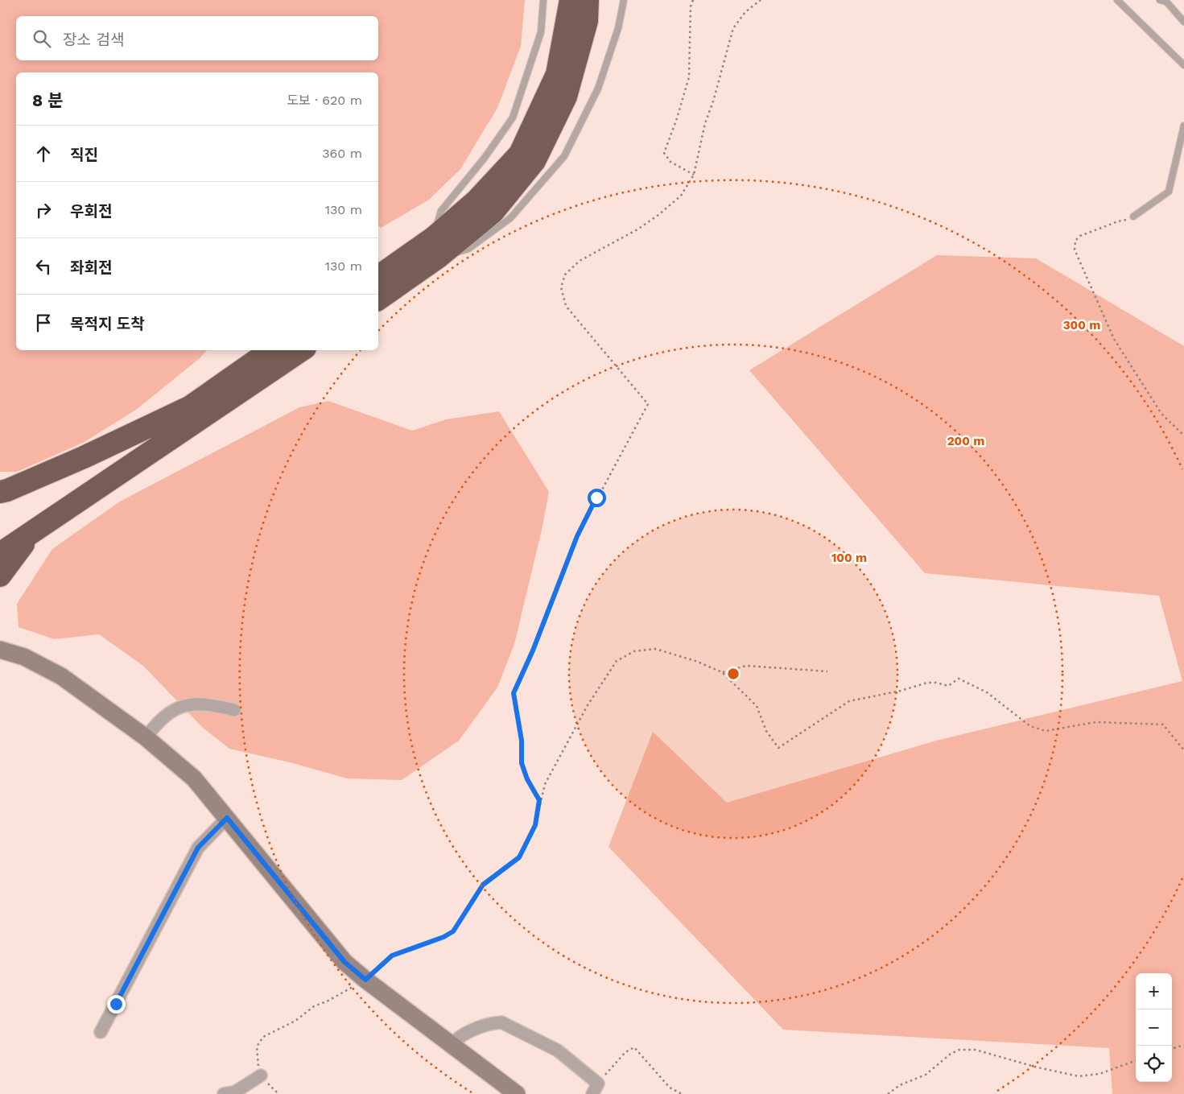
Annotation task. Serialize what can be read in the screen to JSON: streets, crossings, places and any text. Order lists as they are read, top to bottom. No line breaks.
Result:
{"page":{"search":"장소 검색","heading":["8 분","도보 · 620 m"],"list":[["직진","360 m"],["우회전","130 m"],["좌회전","130 m"],"목적지 도착"],"map_buttons":["+","−"]},"rings":["300 m","200 m","100 m"]}
